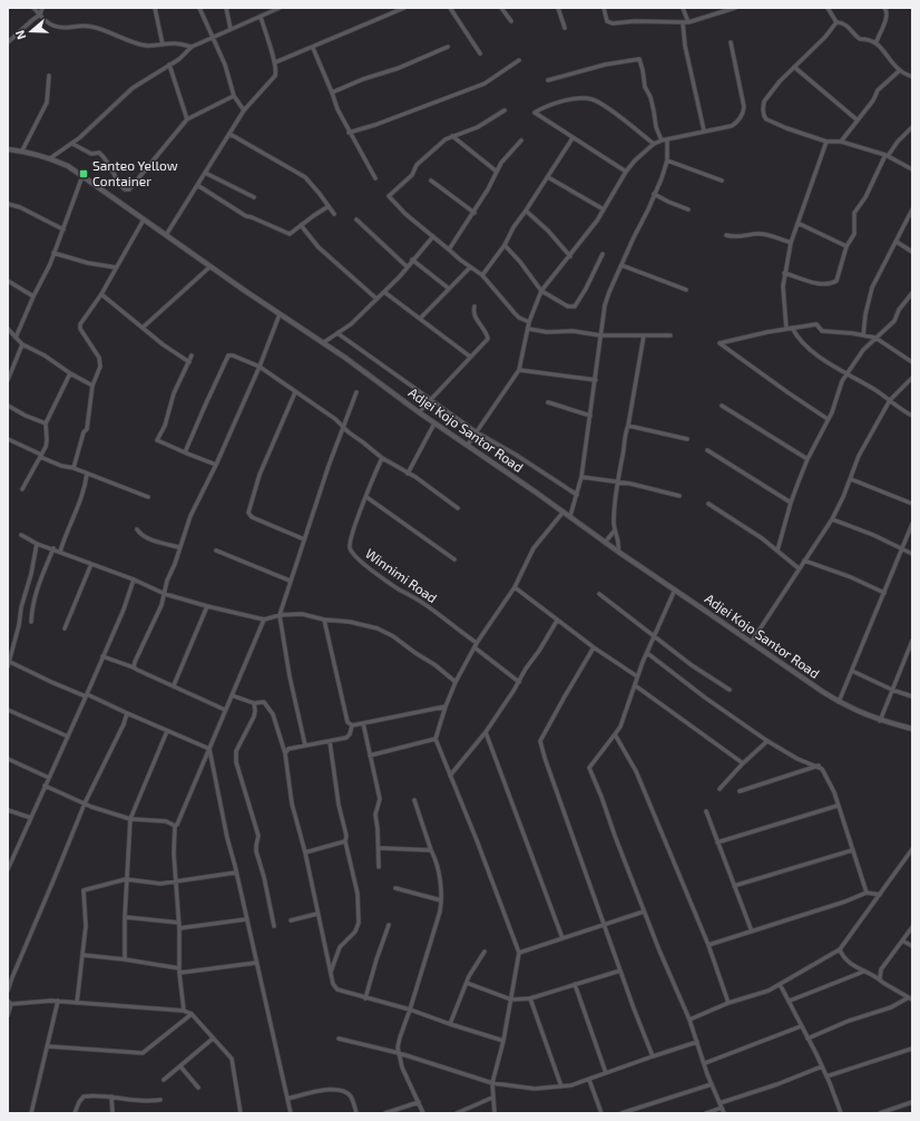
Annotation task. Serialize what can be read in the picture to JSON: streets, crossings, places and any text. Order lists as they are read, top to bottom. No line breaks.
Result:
{"streets":{"street":["Adjei Kojo Santor Road","Winnimi Road"]},"places":{"transit":["Santeo Yellow Container"]},"north":"left"}
